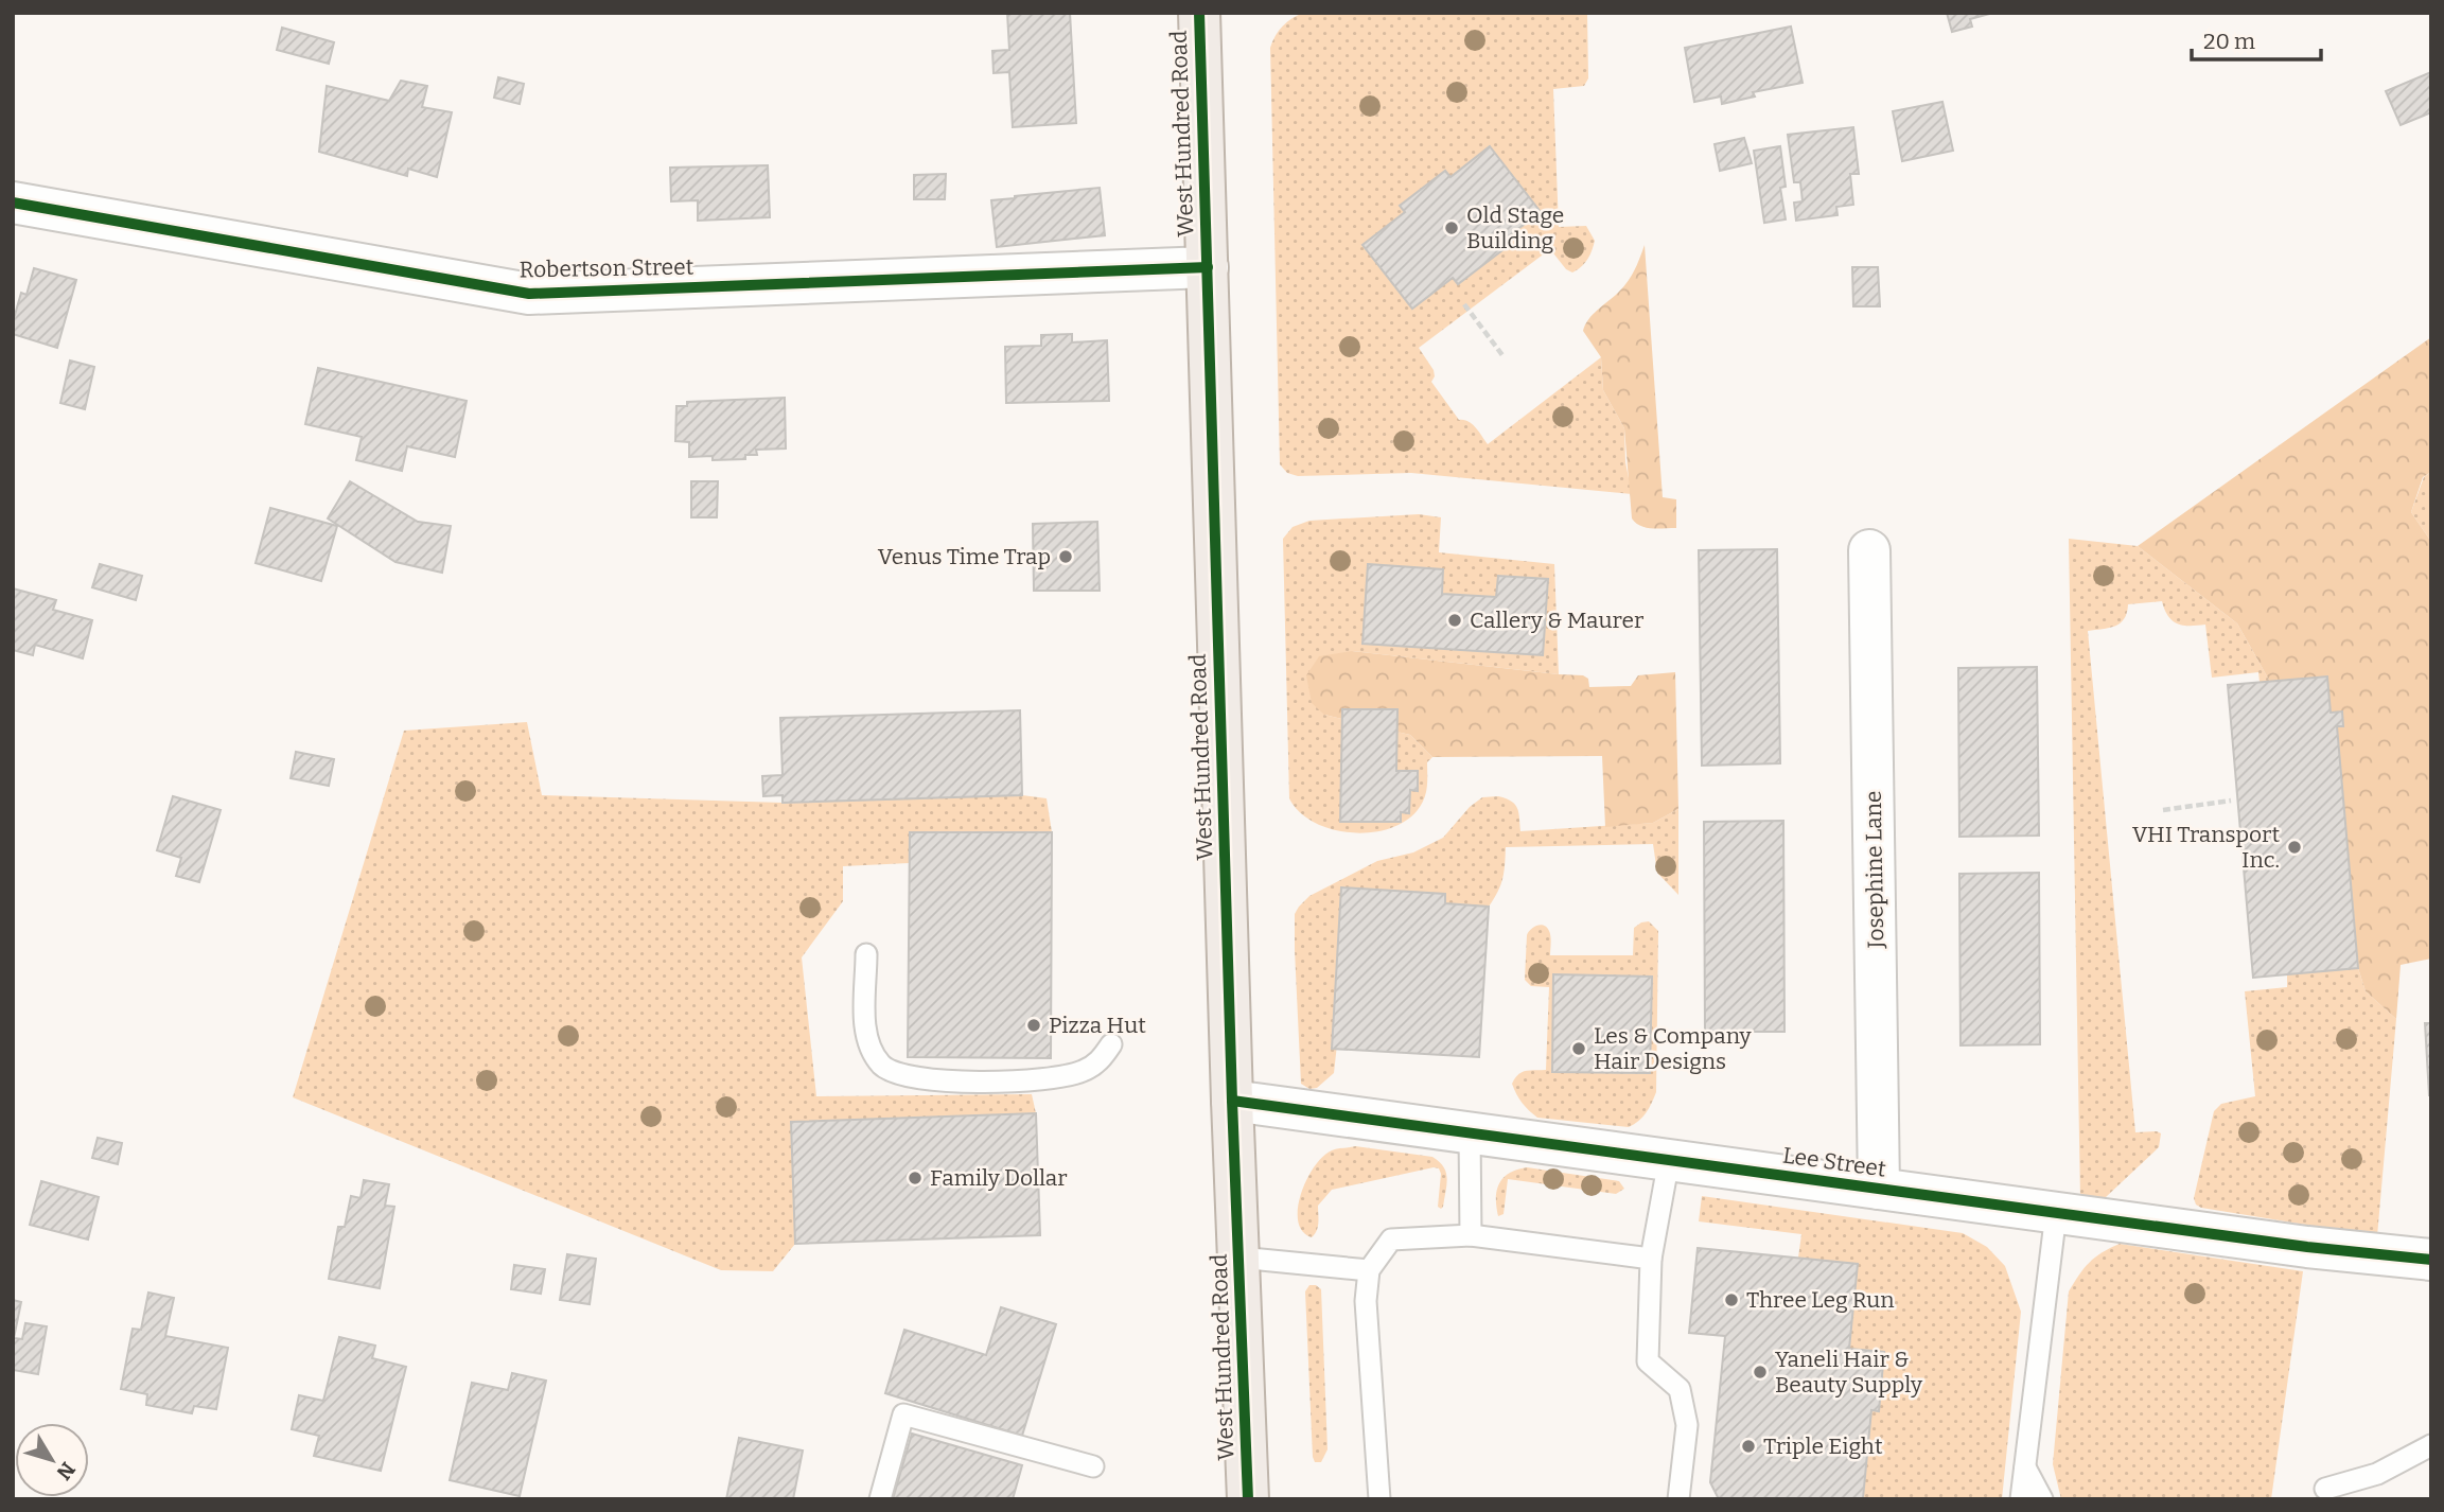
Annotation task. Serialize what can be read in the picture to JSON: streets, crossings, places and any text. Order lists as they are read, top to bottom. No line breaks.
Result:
{"streets":{"main road":["West Hundred Road"],"street":["Robertson Street","Josephine Lane","Lee Street"]},"crossings":[["West Hundred Road","Robertson Street"],["West Hundred Road","Lee Street"],["Josephine Lane","Lee Street"]],"places":["Old Stage Building","Venus Time Trap","Callery & Maurer","VHI Transport Inc.","Pizza Hut","Les & Company Hair Designs","Family Dollar","Three Leg Run","Yaneli Hair & Beauty Supply","Triple Eight"],"scale_bar":"20 m","north":"bottom right"}
